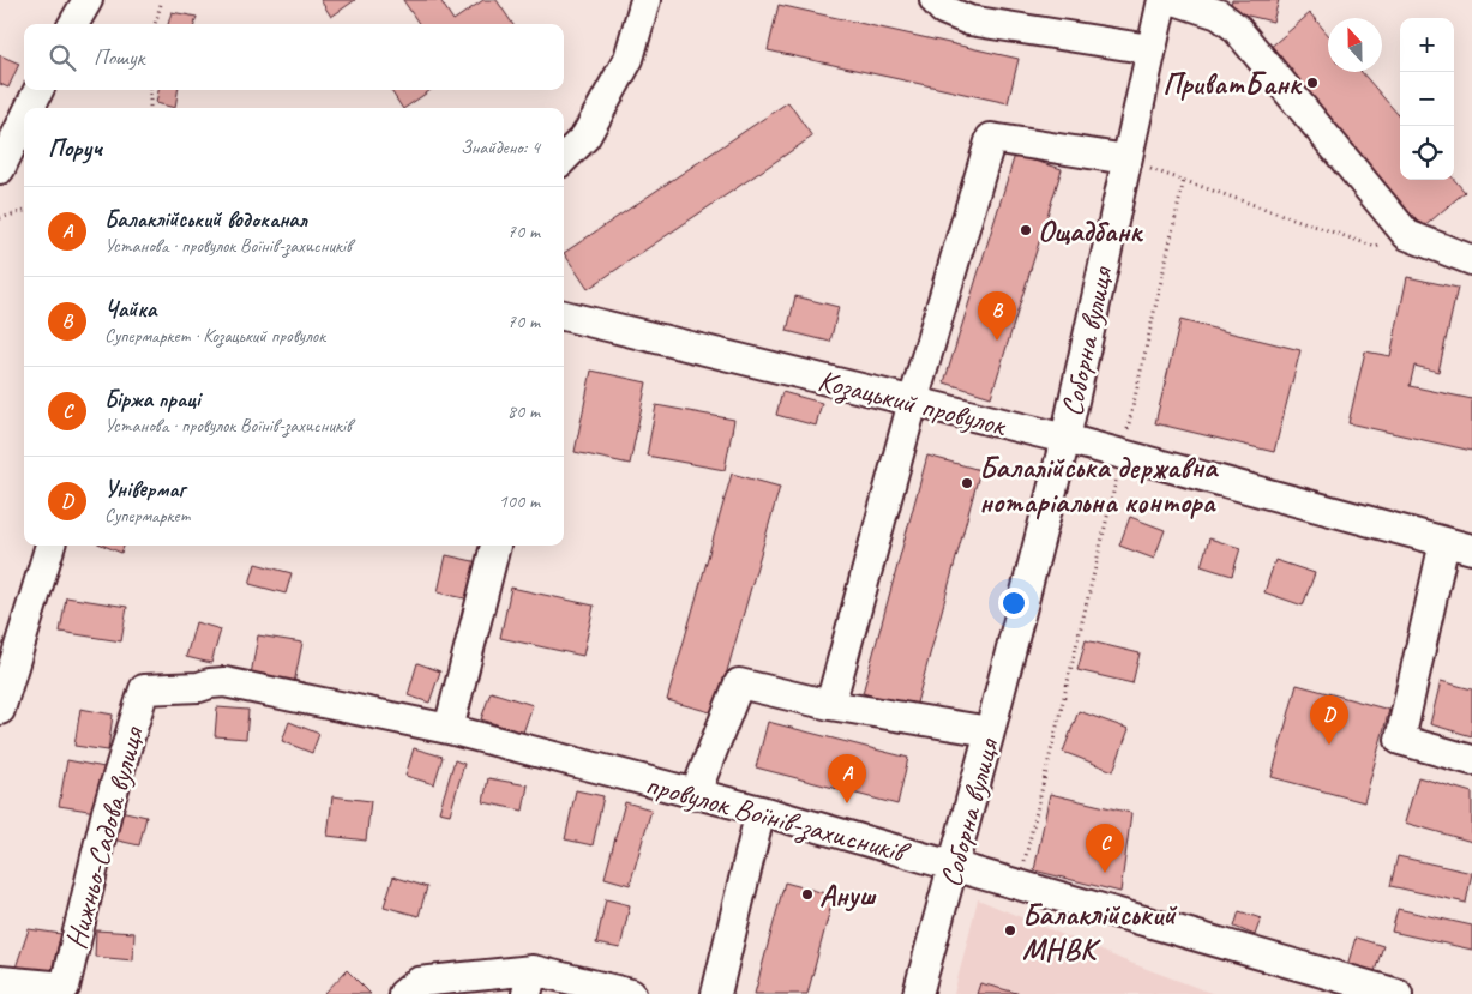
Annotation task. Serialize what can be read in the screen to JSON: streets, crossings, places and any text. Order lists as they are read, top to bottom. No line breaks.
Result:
{"streets":{"street":["Соборна вулиця","Козацький провулок","провулок Воїнів-захисників","Нижньо-Садова вулиця"]},"crossings":[["Соборна вулиця","Козацький провулок"],["Соборна вулиця","провулок Воїнів-захисників"],["провулок Воїнів-захисників","Нижньо-Садова вулиця"]],"places":["ПриватБанк","Ощадбанк","Балалійська державна нотаріальна контора","Ануш","Балаклійський МНВК"],"north":"top","page":{"map_buttons":["+","−"],"search":"Пошук","heading":["Поруч","Знайдено: 4"],"list":[{"mark":"A","name":"Балаклійський водоканал","note":"Установа · провулок Воїнів-захисників","value":"70 m"},{"mark":"B","name":"Чайка","note":"Супермаркет · Козацький провулок","value":"70 m"},{"mark":"C","name":"Біржа праці","note":"Установа · провулок Воїнів-захисників","value":"80 m"},{"mark":"D","name":"Універмаг","note":"Супермаркет","value":"100 m"}],"pins":["B","D","A","C"]}}
